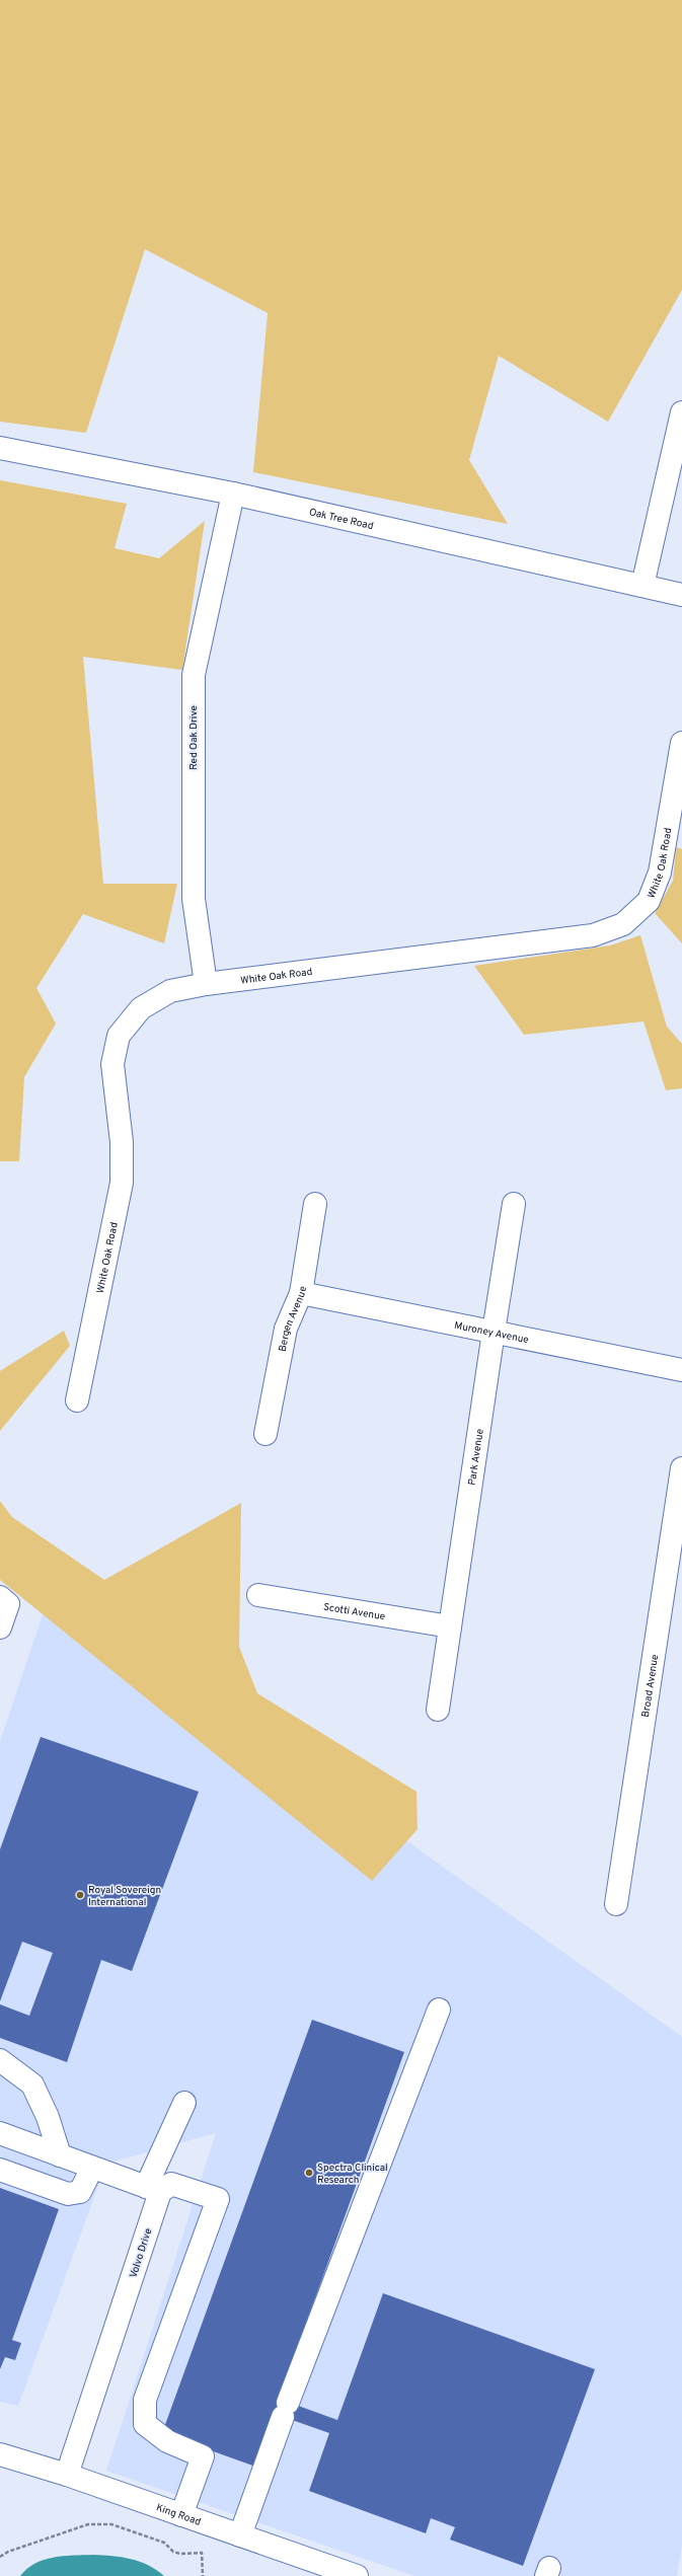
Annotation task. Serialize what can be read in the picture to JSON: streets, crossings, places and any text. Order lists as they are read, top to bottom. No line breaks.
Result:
{"streets":{"street":["Oak Tree Road","Red Oak Drive","White Oak Road","Bergen Avenue","Muroney Avenue","Park Avenue","Scotti Avenue","Broad Avenue","Volvo Drive","King Road"]},"crossings":[["Oak Tree Road","Red Oak Drive"],["Red Oak Drive","White Oak Road"],["Bergen Avenue","Muroney Avenue"],["Muroney Avenue","Park Avenue"],["Park Avenue","Scotti Avenue"],["Volvo Drive","King Road"]],"places":["Royal Sovereign International","Spectra Clinical Research"]}
